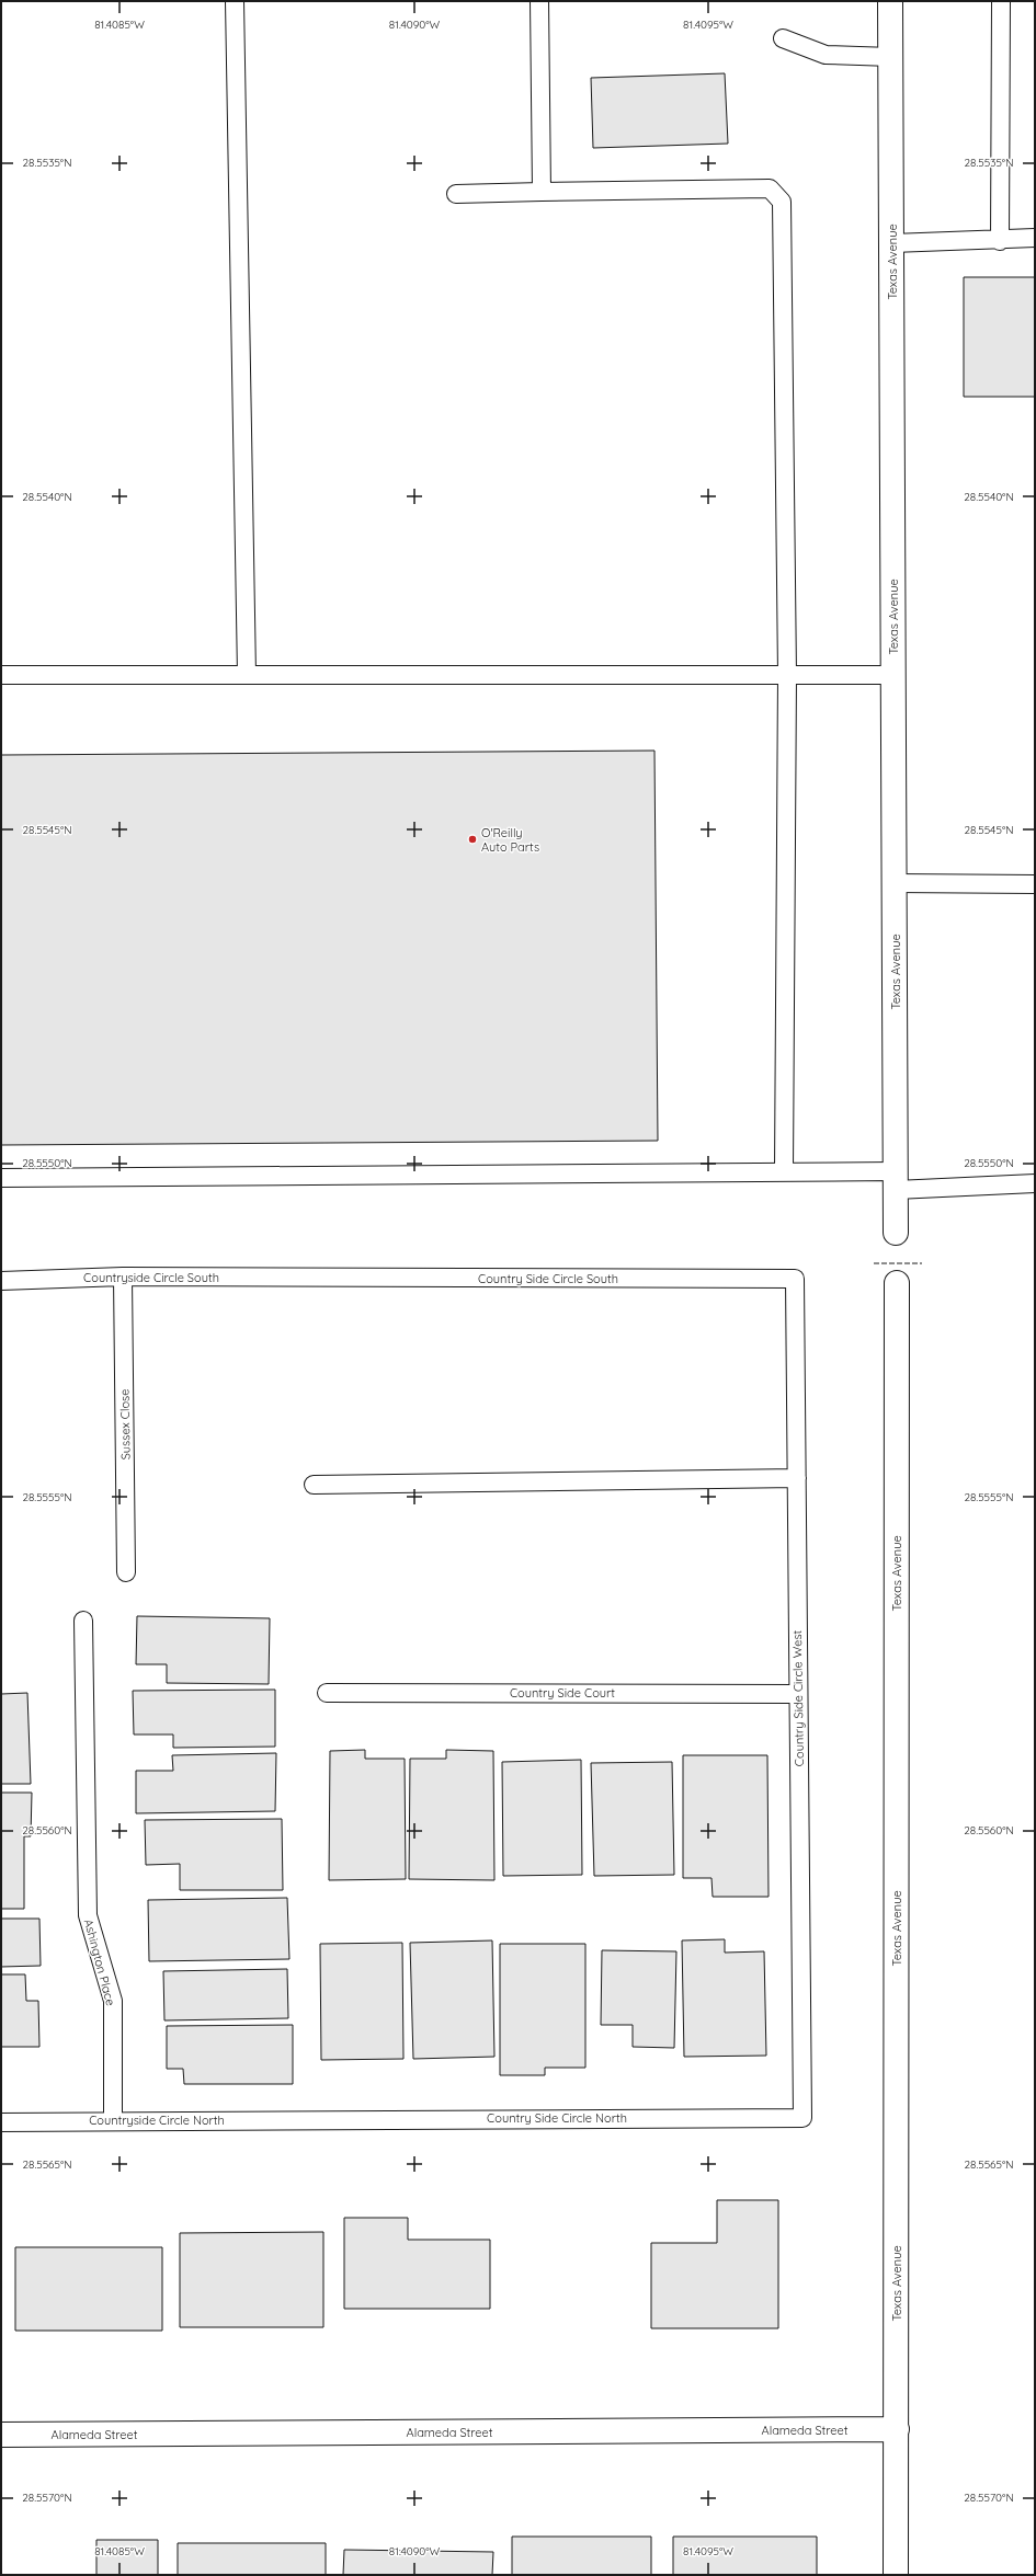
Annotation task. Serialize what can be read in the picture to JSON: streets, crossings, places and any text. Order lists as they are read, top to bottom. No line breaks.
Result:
{"streets":{"street":["Texas Avenue","Alameda Street"],"lane":["Countryside Circle South","Country Side Circle South","Sussex Close","Country Side Court","Country Side Circle West","Ashington Place","Country Side Circle North","Countryside Circle North"]},"crossings":[["Texas Avenue","Alameda Street"],["Countryside Circle South","Country Side Circle South"],["Countryside Circle South","Sussex Close"],["Country Side Circle South","Country Side Circle West"],["Country Side Court","Country Side Circle West"],["Country Side Circle West","Country Side Circle North"],["Ashington Place","Countryside Circle North"],["Country Side Circle North","Countryside Circle North"]],"places":["O'Reilly Auto Parts"],"coordinates":["81.4085°W","81.4090°W","81.4095°W","28.5535°N","28.5540°N","28.5545°N","28.5550°N","28.5555°N","28.5560°N","28.5565°N","28.5570°N"]}
